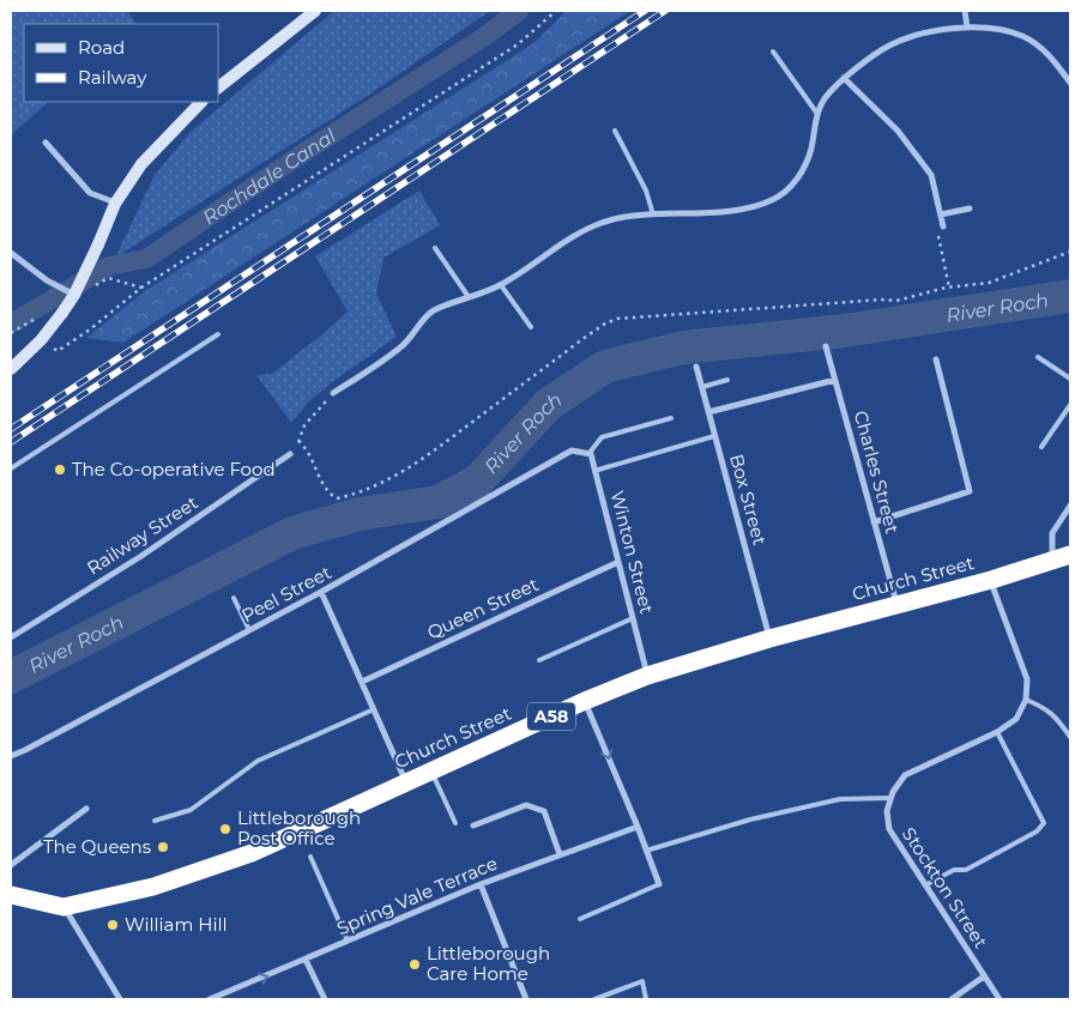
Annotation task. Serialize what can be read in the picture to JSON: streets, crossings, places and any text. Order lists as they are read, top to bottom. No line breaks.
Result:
{"streets":{"highway":["Church Street","A58"],"street":["Charles Street","Box Street","Railway Street","Winton Street","Peel Street","Queen Street","Stockton Street","Spring Vale Terrace"]},"crossings":[["Charles Street","Church Street"],["Box Street","Church Street"],["Winton Street","Church Street"],["Winton Street","Peel Street"],["Winton Street","Queen Street"],["Church Street","A58"]],"water":["Rochdale Canal","River Roch"],"places":["The Co-operative Food","Littleborough Post Office","The Queens","William Hill","Littleborough Care Home"],"legend":["Road","Railway"]}
